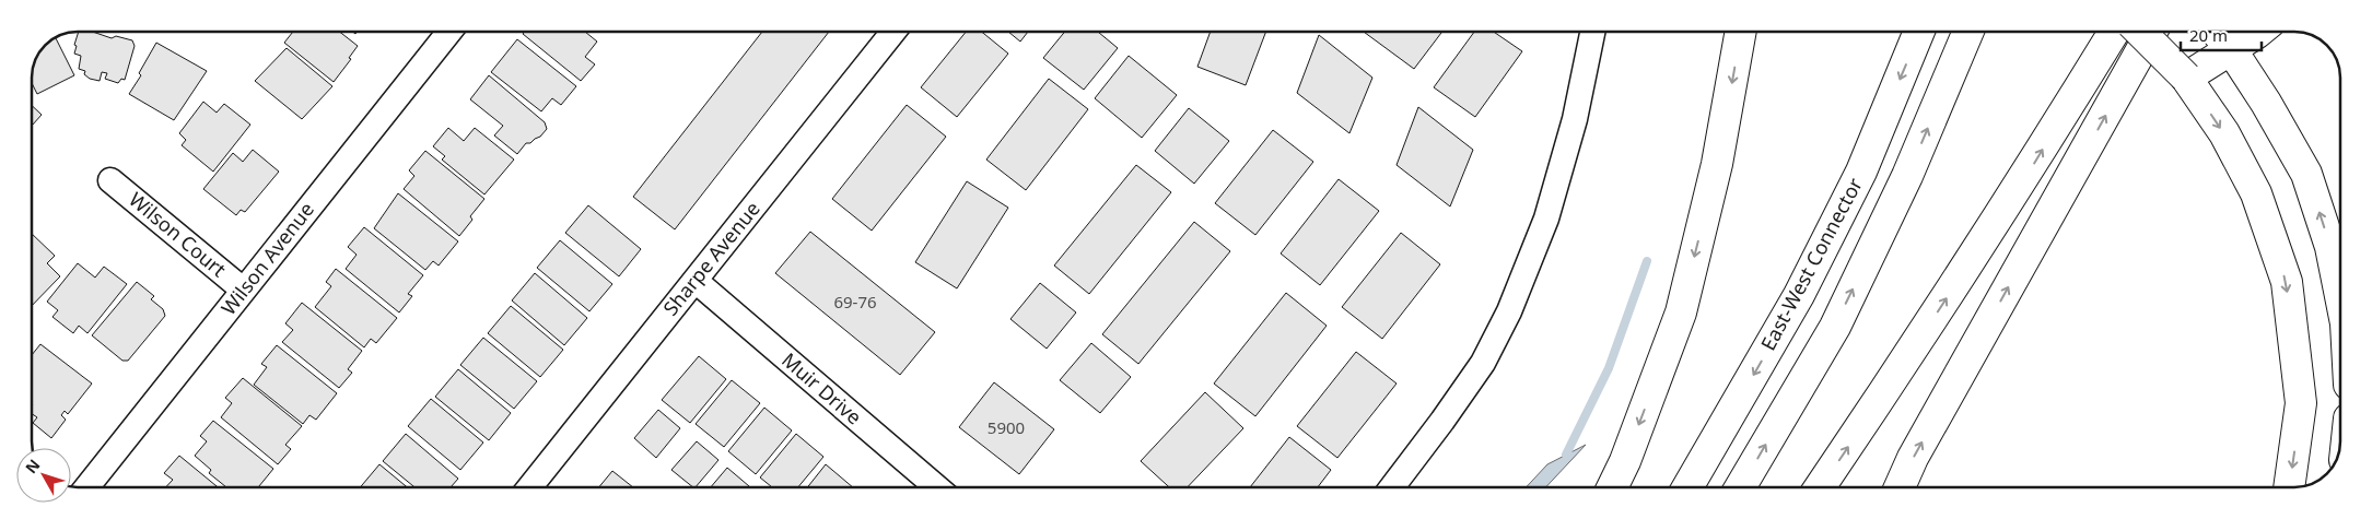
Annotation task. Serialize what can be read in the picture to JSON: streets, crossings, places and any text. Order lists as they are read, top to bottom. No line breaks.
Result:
{"streets":{"main road":["East-West Connector"],"street":["Wilson Court","Wilson Avenue","Sharpe Avenue","Muir Drive"]},"crossings":[["Wilson Court","Wilson Avenue"],["Sharpe Avenue","Muir Drive"]],"house_numbers":["69-76","5900"],"scale_bar":"20 m","north":"top left"}
